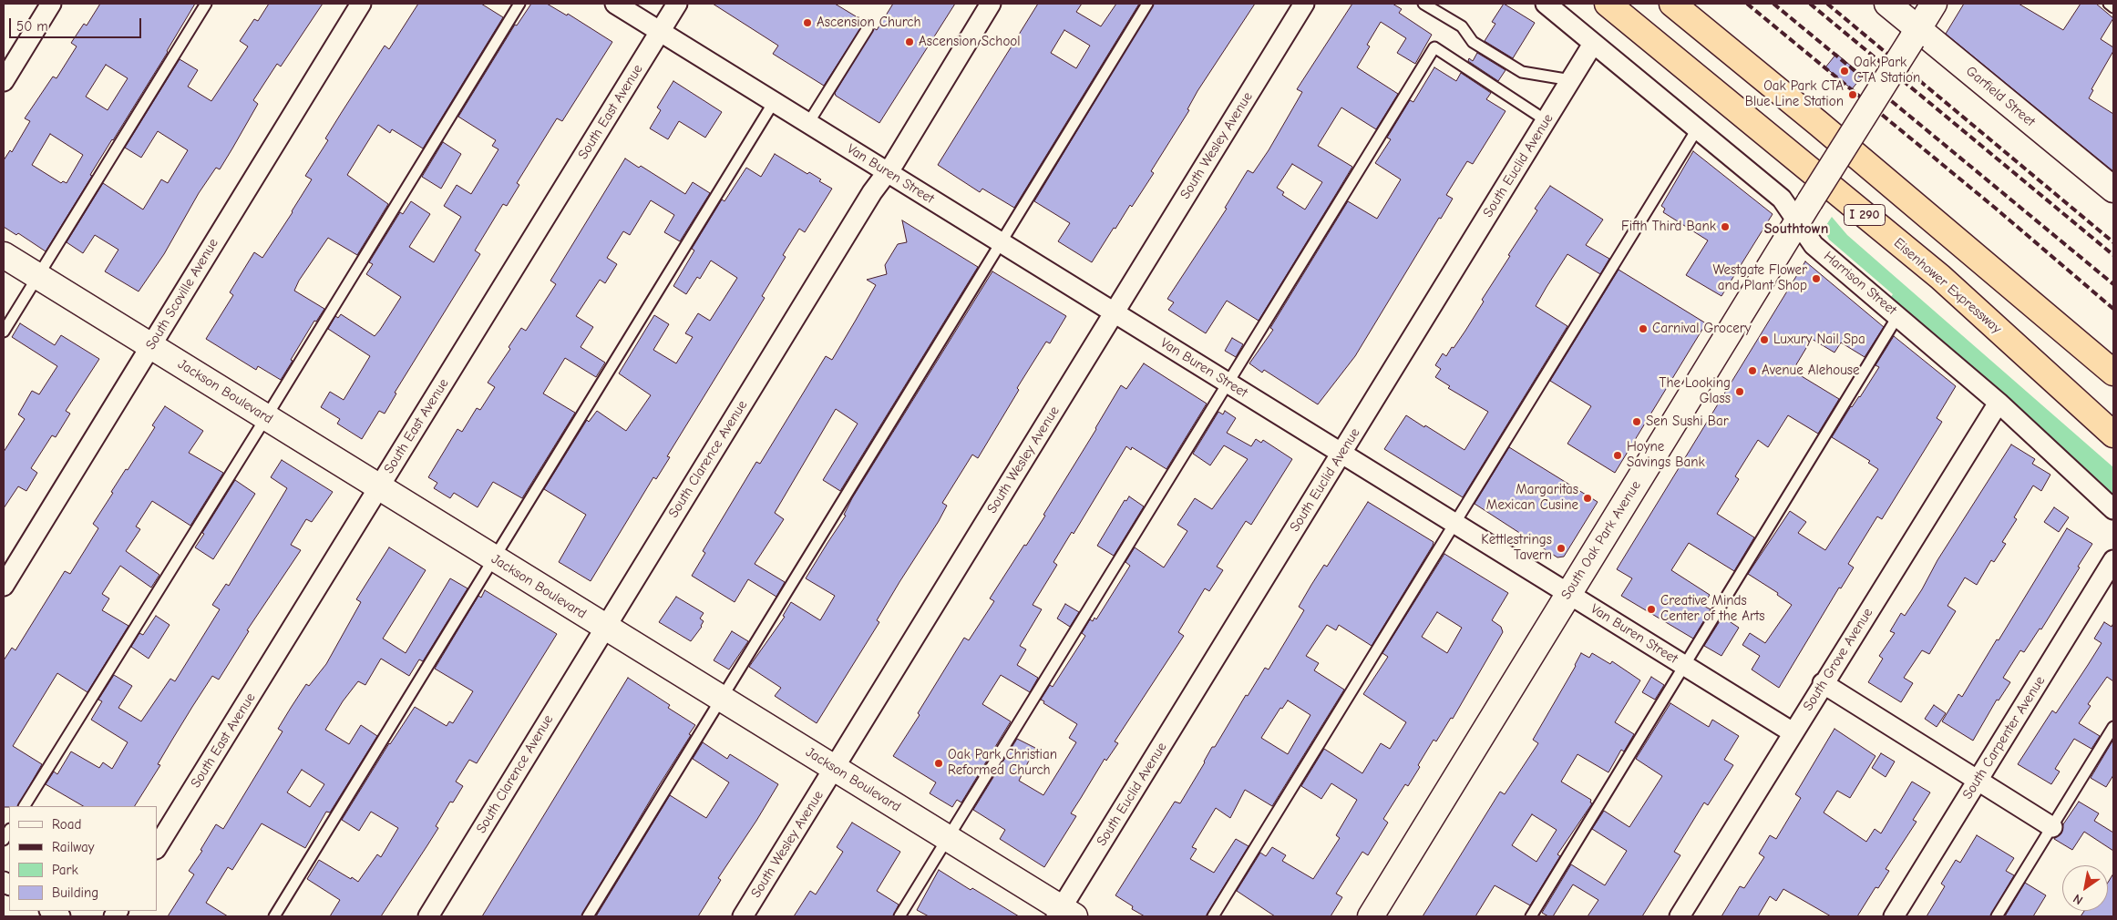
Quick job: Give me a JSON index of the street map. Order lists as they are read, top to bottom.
{
  "streets": {
    "highway": ["I 290", "Eisenhower Expressway"],
    "street": [
      "Garfield Street",
      "South East Avenue",
      "South Wesley Avenue",
      "South Euclid Avenue",
      "Van Buren Street",
      "Harrison Street",
      "South Scoville Avenue",
      "Jackson Boulevard",
      "South Clarence Avenue",
      "South Oak Park Avenue",
      "South Grove Avenue",
      "South Carpenter Avenue"
    ]
  },
  "crossings": [
    ["Garfield Street", "South Oak Park Avenue"],
    ["South East Avenue", "Van Buren Street"],
    ["South East Avenue", "Jackson Boulevard"],
    ["South Wesley Avenue", "Van Buren Street"],
    ["South Wesley Avenue", "Jackson Boulevard"],
    ["South Euclid Avenue", "Van Buren Street"],
    ["South Euclid Avenue", "Harrison Street"],
    ["South Euclid Avenue", "Jackson Boulevard"],
    ["Van Buren Street", "South Clarence Avenue"],
    ["Van Buren Street", "South Oak Park Avenue"],
    ["Van Buren Street", "South Grove Avenue"],
    ["Harrison Street", "South Oak Park Avenue"],
    ["Harrison Street", "South Grove Avenue"],
    ["South Scoville Avenue", "Jackson Boulevard"],
    ["Jackson Boulevard", "South Clarence Avenue"]
  ],
  "districts": ["Southtown"],
  "places": [
    "Ascension Church",
    "Ascension School",
    "Oak Park CTA Station",
    "Oak Park CTA Blue Line Station",
    "Fifth Third Bank",
    "Westgate Flower and Plant Shop",
    "Carnival Grocery",
    "Luxury Nail Spa",
    "Avenue Alehouse",
    "The Looking Glass",
    "Sen Sushi Bar",
    "Hoyne Savings Bank",
    "Margaritas Mexican Cusine",
    "Kettlestrings Tavern",
    "Creative Minds Center of the Arts",
    "Oak Park Christian Reformed Church"
  ],
  "legend": [
    "Road",
    "Railway",
    "Park",
    "Building"
  ],
  "scale_bar": "50 m",
  "north": "bottom left"
}
